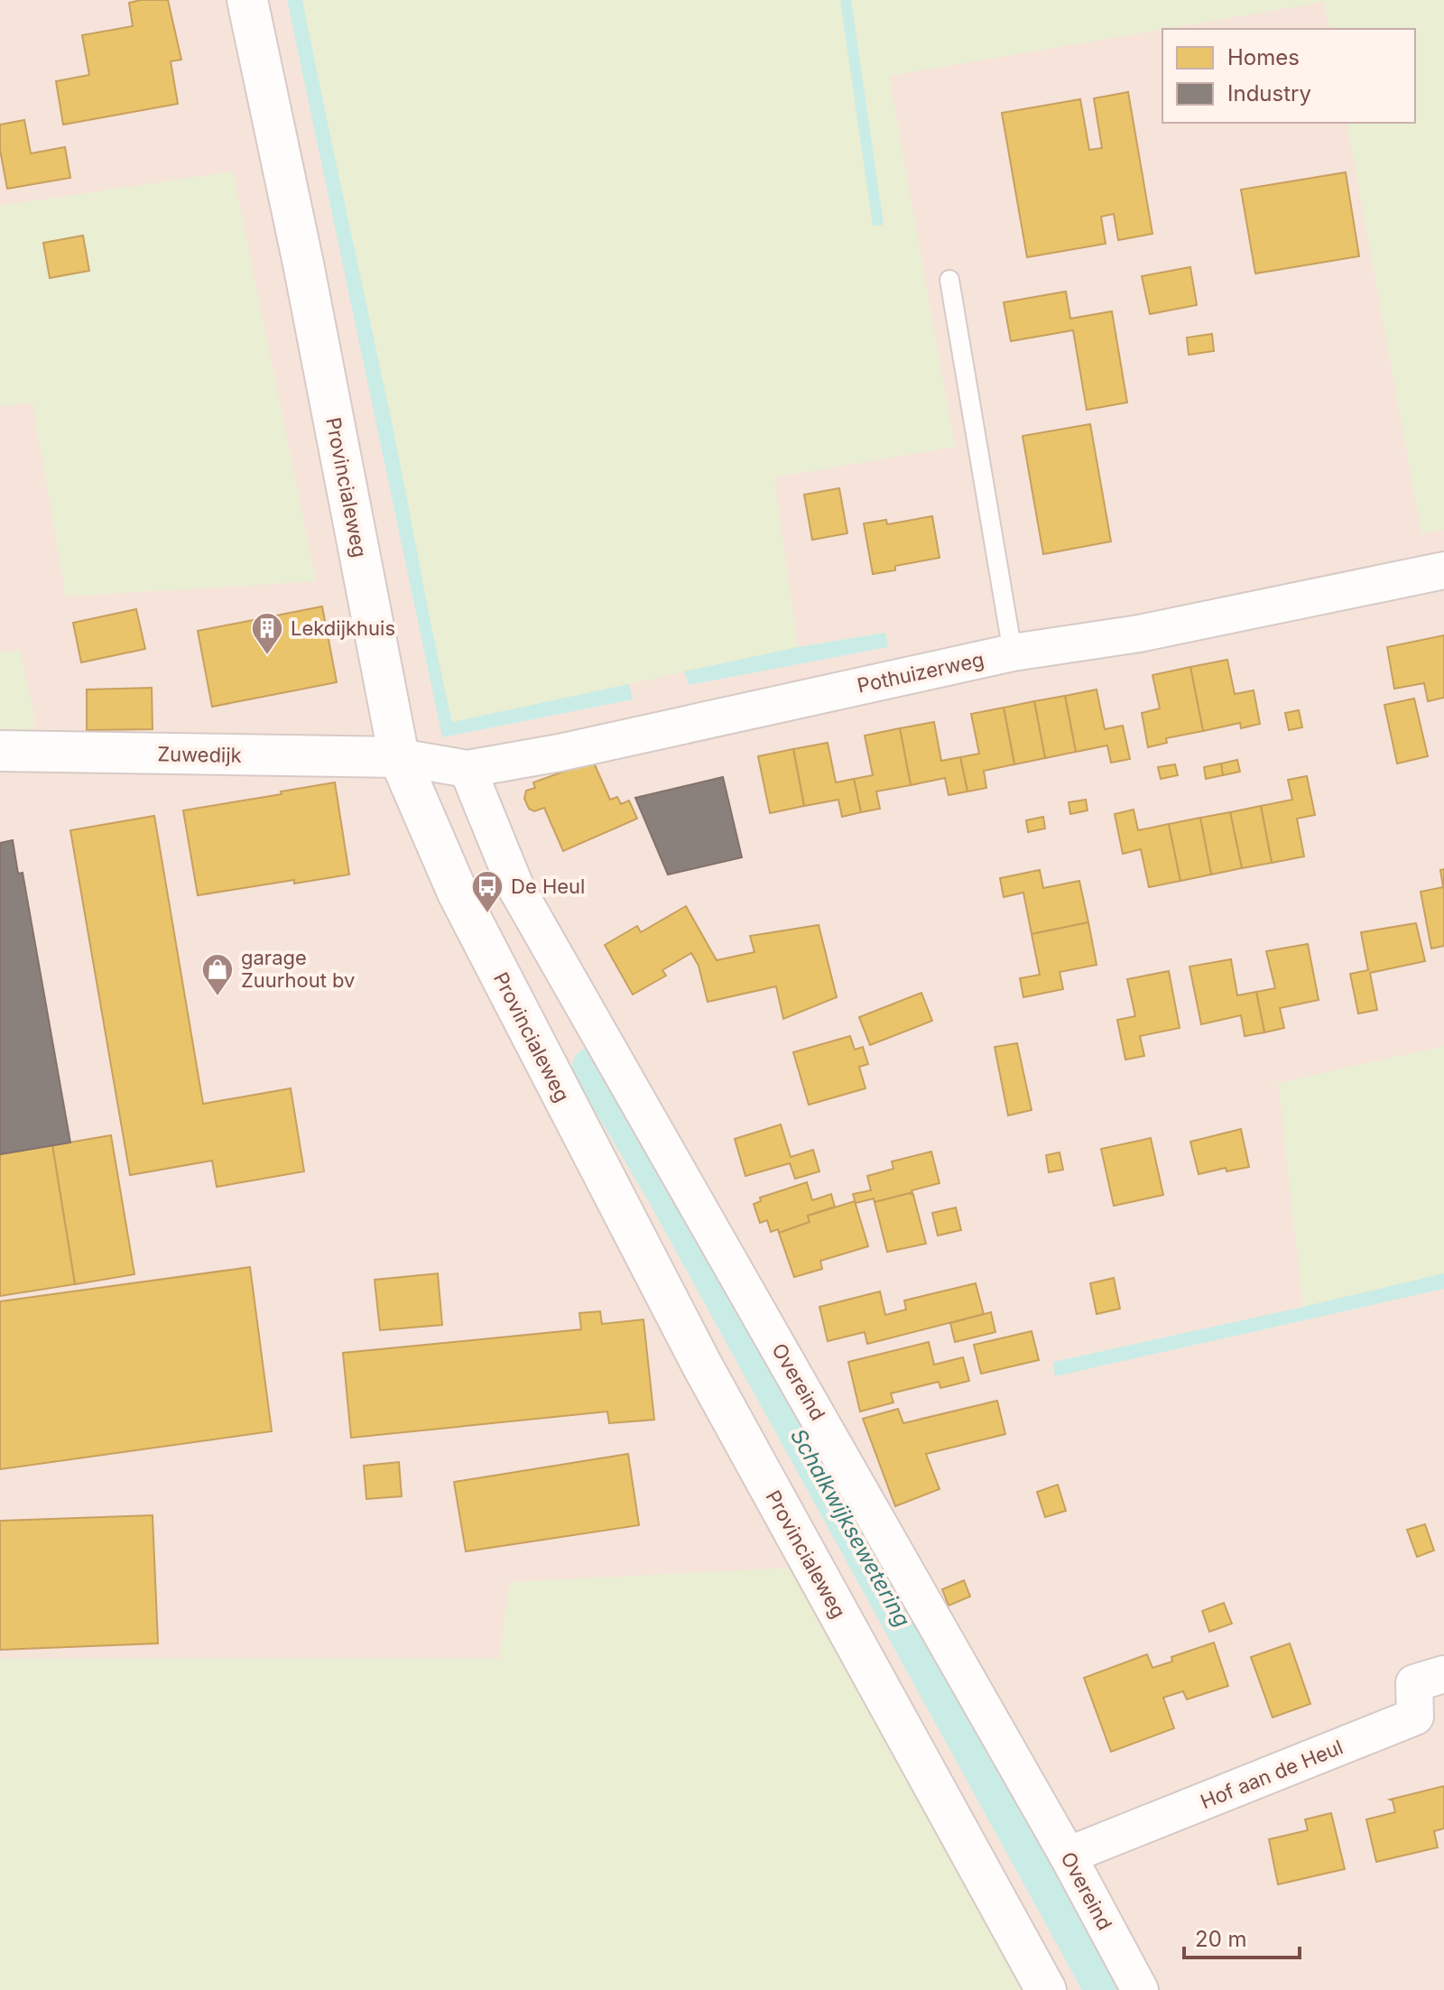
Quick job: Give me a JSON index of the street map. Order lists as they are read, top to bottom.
{
  "streets": {
    "street": [
      "Provincialeweg",
      "Pothuizerweg",
      "Zuwedijk",
      "Overeind",
      "Hof aan de Heul"
    ]
  },
  "crossings": [
    ["Provincialeweg", "Pothuizerweg"],
    ["Provincialeweg", "Zuwedijk"],
    ["Pothuizerweg", "Zuwedijk"],
    ["Pothuizerweg", "Overeind"],
    ["Overeind", "Hof aan de Heul"]
  ],
  "water": ["Schalkwijksewetering"],
  "places": {
    "building": ["Lekdijkhuis"],
    "bus stop": ["De Heul"],
    "shop": ["garage Zuurhout bv"]
  },
  "legend": ["Homes", "Industry"],
  "scale_bar": "20 m"
}
